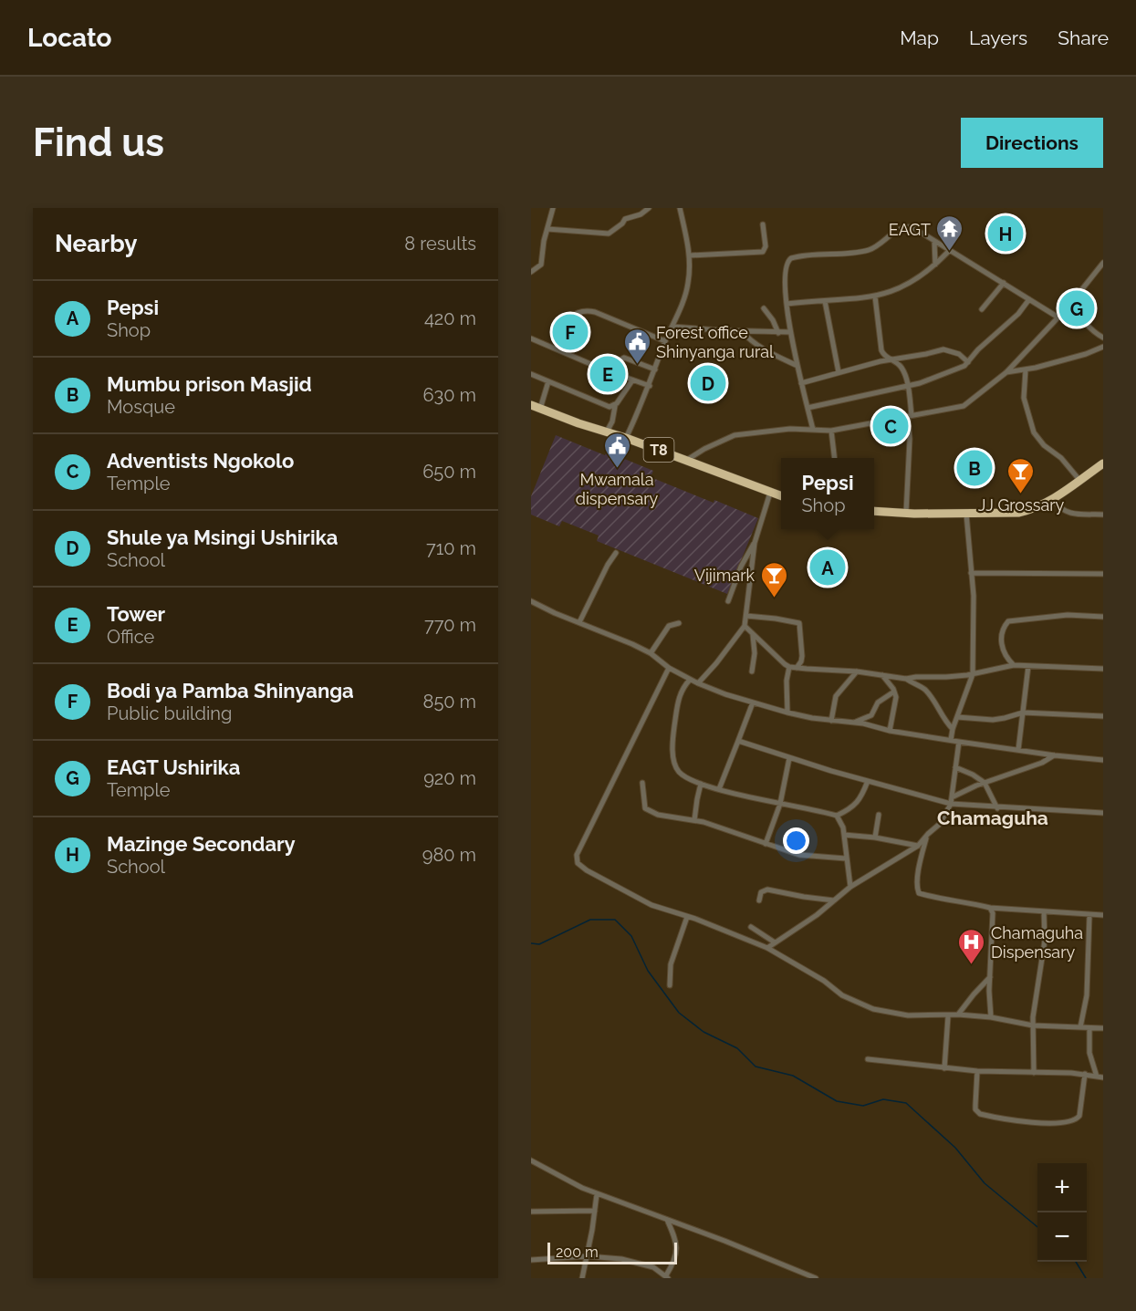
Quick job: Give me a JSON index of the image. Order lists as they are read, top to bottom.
{
  "streets": {
    "highway": ["T8"]
  },
  "districts": ["Chamaguha"],
  "places": {
    "temple": ["EAGT"],
    "public building": ["Forest office Shinyanga rural", "Mwamala dispensary"],
    "bar": ["JJ Grossary", "Vijimark"],
    "hospital": ["Chamaguha Dispensary"]
  },
  "scale_bar": "200 m",
  "page": {
    "header": "Locato",
    "nav": ["Map", "Layers", "Share"],
    "buttons": "Directions",
    "title": "Find us",
    "heading": ["Nearby", "8 results"],
    "pins": [
      "H",
      "G",
      "F",
      "E",
      "D",
      "C",
      "B",
      "A"
    ],
    "list": [
      {
        "mark": "A",
        "name": "Pepsi",
        "note": "Shop",
        "value": "420 m"
      },
      {
        "mark": "B",
        "name": "Mumbu prison Masjid",
        "note": "Mosque",
        "value": "630 m"
      },
      {
        "mark": "C",
        "name": "Adventists Ngokolo",
        "note": "Temple",
        "value": "650 m"
      },
      {
        "mark": "D",
        "name": "Shule ya Msingi Ushirika",
        "note": "School",
        "value": "710 m"
      },
      {
        "mark": "E",
        "name": "Tower",
        "note": "Office",
        "value": "770 m"
      },
      {
        "mark": "F",
        "name": "Bodi ya Pamba Shinyanga",
        "note": "Public building",
        "value": "850 m"
      },
      {
        "mark": "G",
        "name": "EAGT Ushirika",
        "note": "Temple",
        "value": "920 m"
      },
      {
        "mark": "H",
        "name": "Mazinge Secondary",
        "note": "School",
        "value": "980 m"
      }
    ],
    "popup": ["Pepsi", "Shop"],
    "map_buttons": ["+", "−"],
    "scale": "200 m"
  }
}
